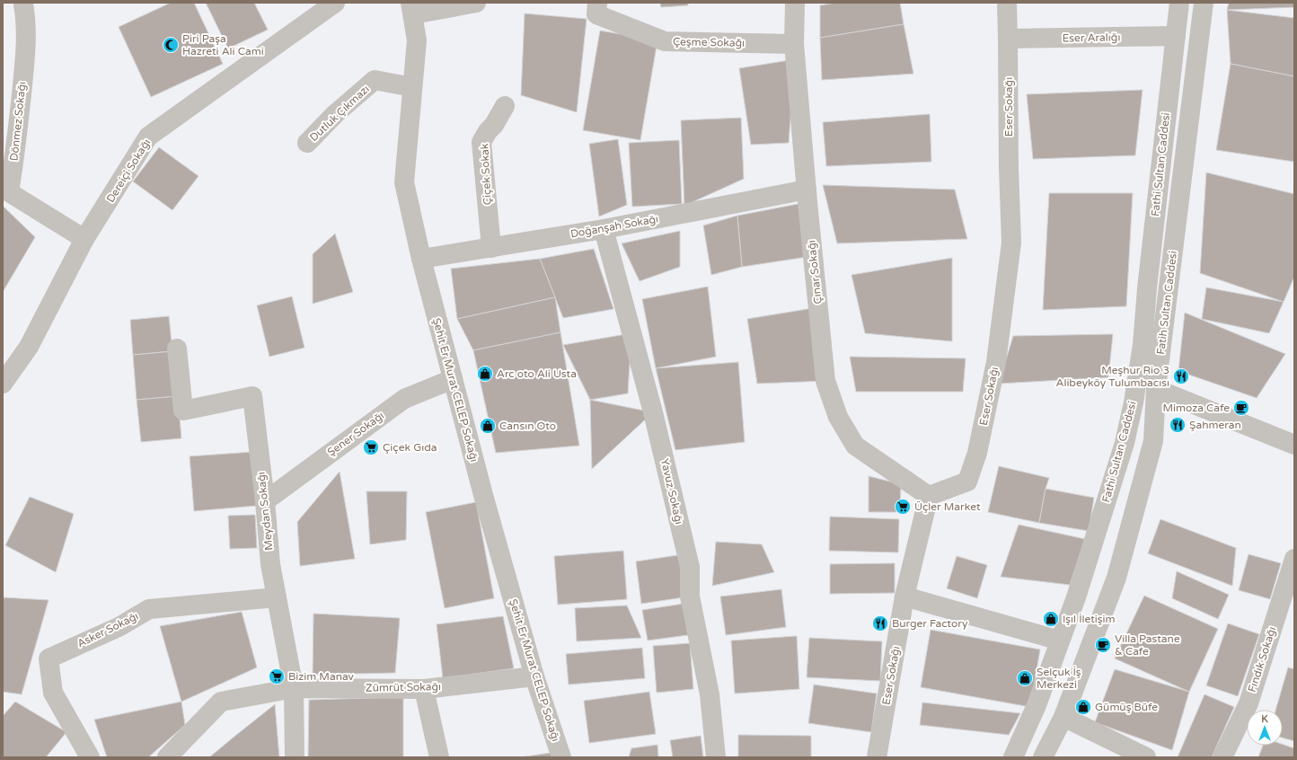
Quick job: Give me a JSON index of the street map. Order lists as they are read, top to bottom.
{
  "streets": {
    "street": [
      "Eser Aralığı",
      "Çeşme Sokağı",
      "Eser Sokağı",
      "Dutluk Çıkmazı",
      "Dönmez Sokağı",
      "Fathi Sultan Caddesi",
      "Dereiçi Sokağı",
      "Çiçek Sokak",
      "Doğanşah Sokağı",
      "Çınar Sokağı",
      "Fatih Sultan Caddesi",
      "Şehit Er Murat CELEP Sokağı",
      "Şener Sokağı",
      "Yavuz Sokağı",
      "Meydan Sokağı",
      "Asker Sokağı",
      "Fındık Sokağı",
      "Zümrüt Sokağı"
    ]
  },
  "crossings": [
    ["Eser Aralığı", "Eser Sokağı"],
    ["Eser Aralığı", "Fathi Sultan Caddesi"],
    ["Çeşme Sokağı", "Çınar Sokağı"],
    ["Eser Sokağı", "Çınar Sokağı"],
    ["Dutluk Çıkmazı", "Şehit Er Murat CELEP Sokağı"],
    ["Dönmez Sokağı", "Dereiçi Sokağı"],
    ["Çiçek Sokak", "Doğanşah Sokağı"],
    ["Doğanşah Sokağı", "Çınar Sokağı"],
    ["Doğanşah Sokağı", "Şehit Er Murat CELEP Sokağı"],
    ["Doğanşah Sokağı", "Yavuz Sokağı"],
    ["Şehit Er Murat CELEP Sokağı", "Şener Sokağı"],
    ["Şehit Er Murat CELEP Sokağı", "Zümrüt Sokağı"],
    ["Şener Sokağı", "Meydan Sokağı"],
    ["Meydan Sokağı", "Asker Sokağı"],
    ["Meydan Sokağı", "Zümrüt Sokağı"]
  ],
  "places": {
    "mosque": ["Piri Paşa Hazreti Ali Cami"],
    "shop": [
      "Arc oto Ali Usta",
      "Cansın Oto",
      "Işıl İletişim",
      "Selçuk İş Merkezi",
      "Gümüş Büfe"
    ],
    "restaurant": ["Meşhur Rio 3 Alibeyköy Tulumbacısı", "Şahmeran", "Burger Factory"],
    "cafe": ["Mimoza Cafe", "Villa Pastane & Cafe"],
    "supermarket": ["Çiçek Gıda", "Üçler Market", "Bizim Manav"]
  },
  "north": "top"
}
